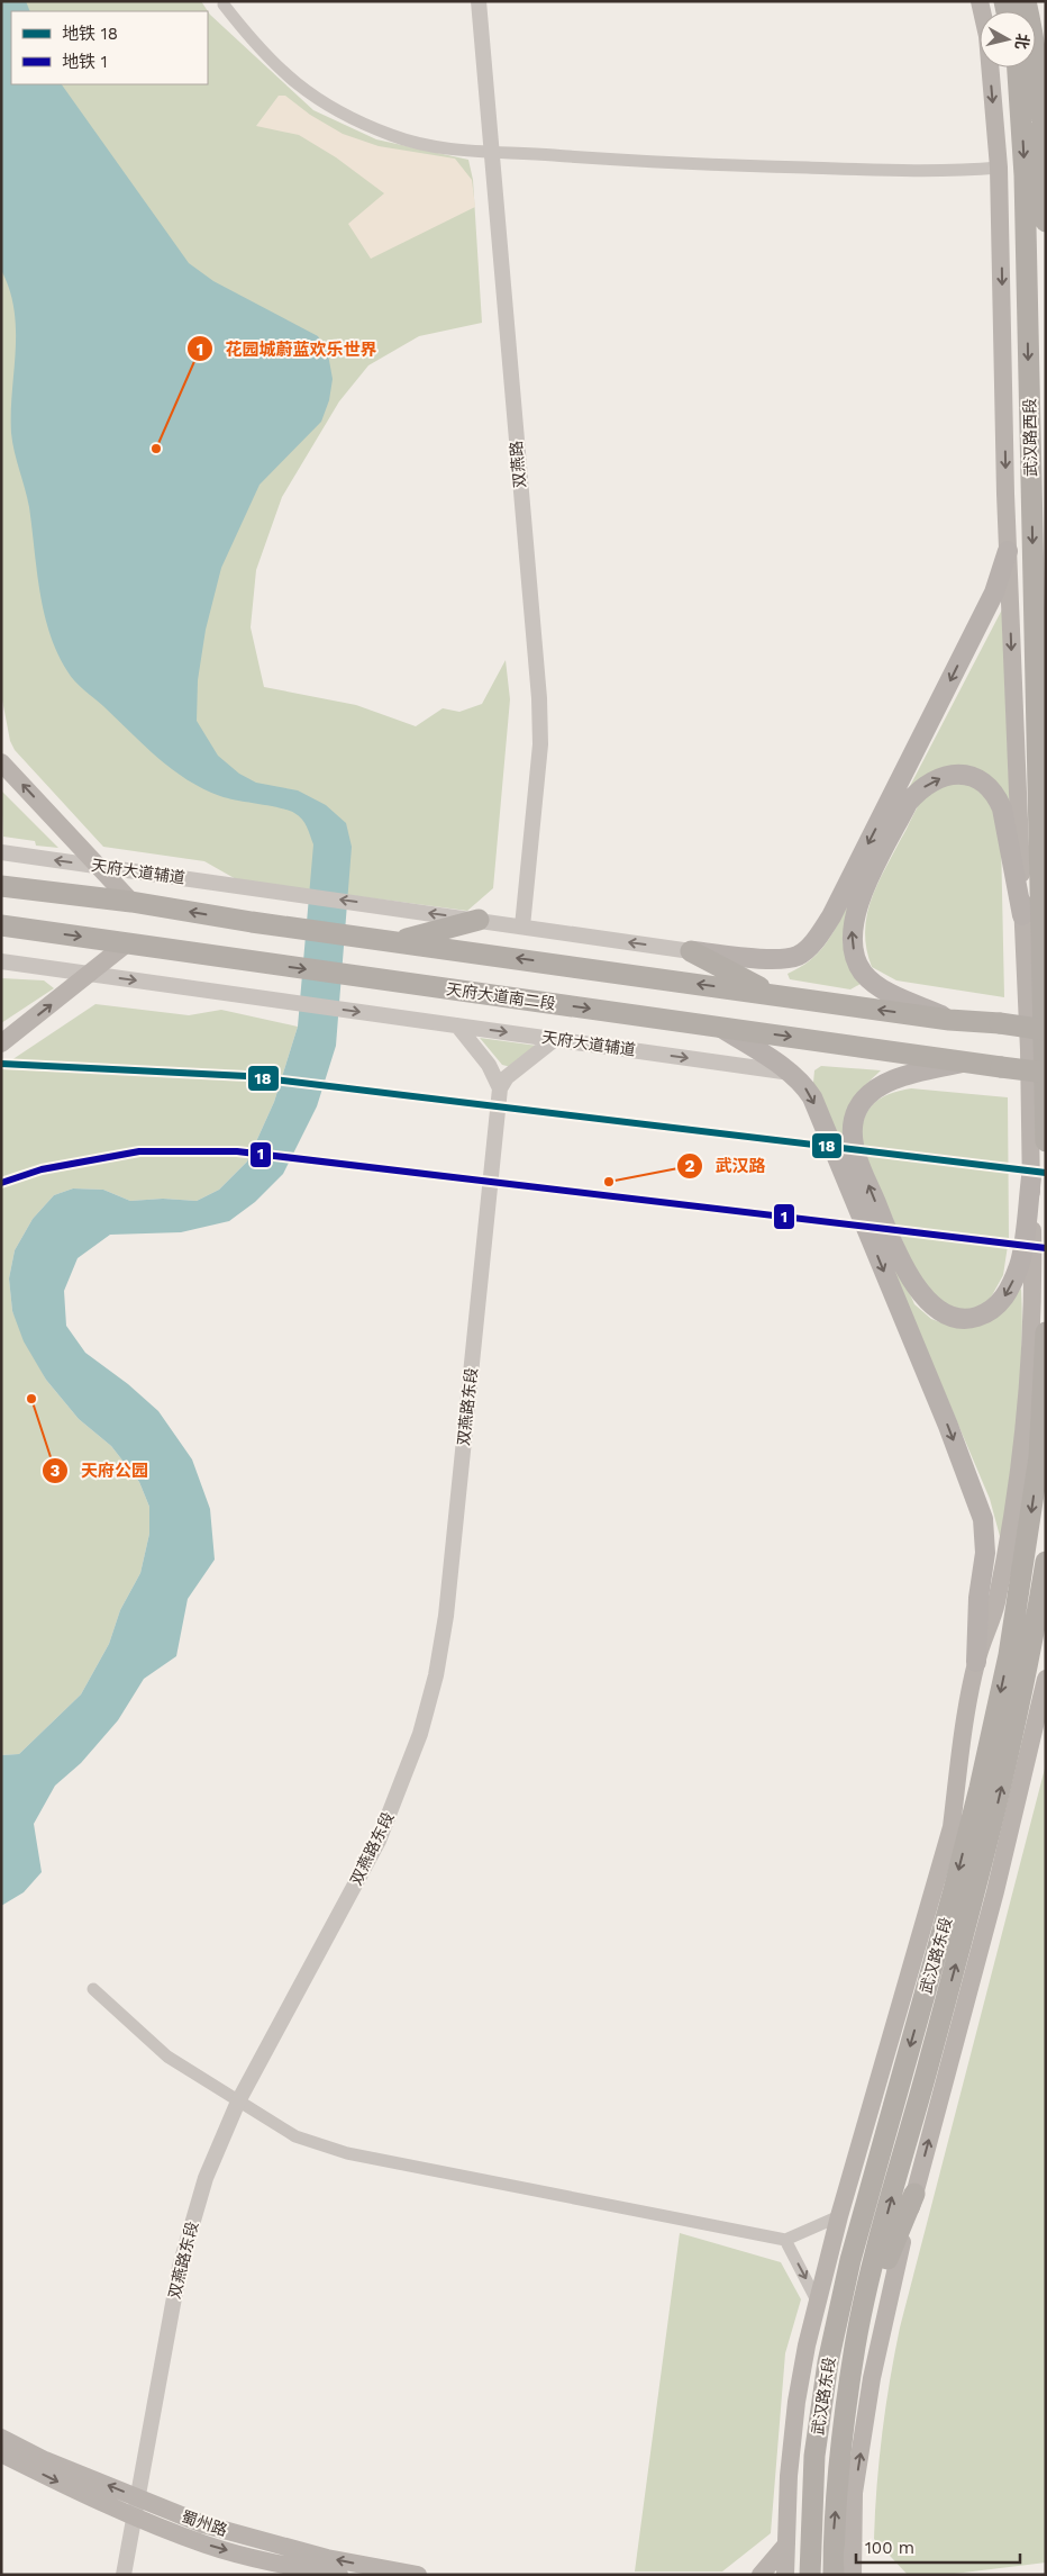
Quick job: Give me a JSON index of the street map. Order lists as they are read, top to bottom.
{
  "streets": {
    "highway": ["武汉路西段", "天府大道南二段", "武汉路东段"],
    "main road": ["蜀州路"],
    "street": ["双燕路", "天府大道辅道", "双燕路东段"]
  },
  "crossings": [
    ["武汉路西段", "天府大道南二段"],
    ["双燕路东段", "蜀州路"]
  ],
  "one_way": ["武汉路西段"],
  "places": ["花园城蔚蓝欢乐世界", "武汉路", "天府公园"],
  "lines": ["metro line 18", "metro line 1"],
  "legend": ["地铁 18", "地铁 1"],
  "scale_bar": "100 m",
  "north": "right"
}
